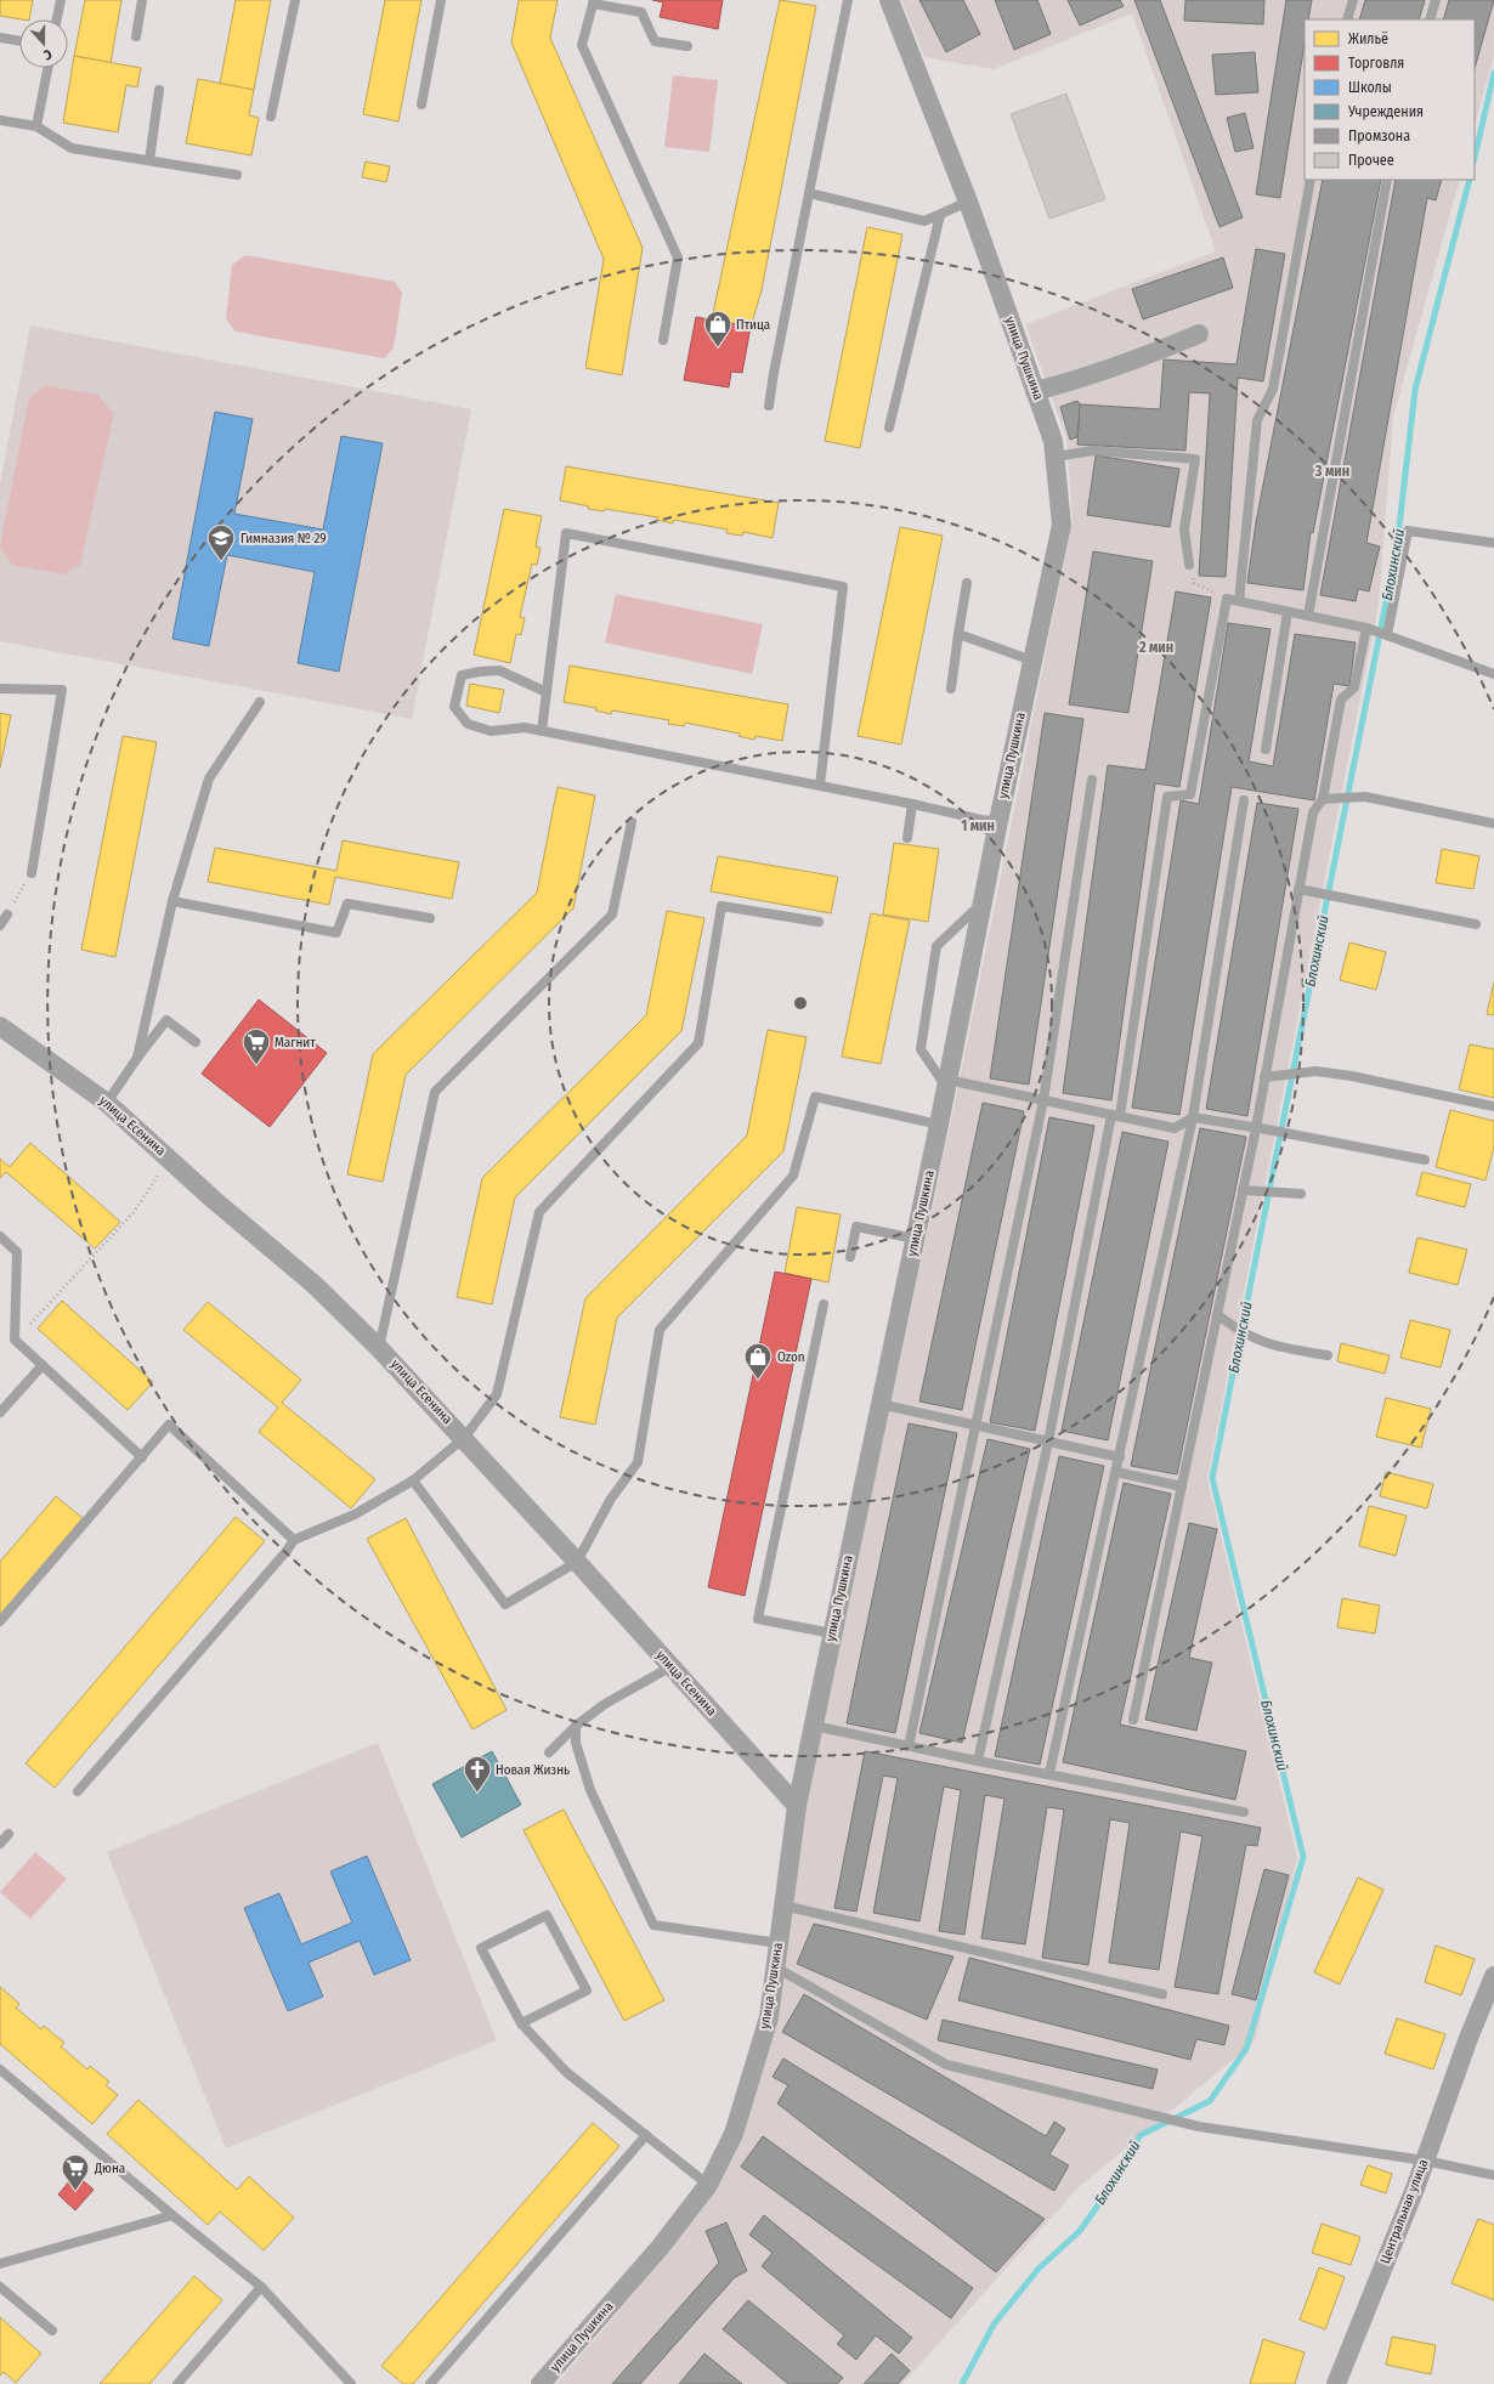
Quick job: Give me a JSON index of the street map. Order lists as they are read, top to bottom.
{
  "streets": {
    "street": ["улица Пушкина", "улица Есенина", "Центральная улица"]
  },
  "crossings": [
    ["улица Пушкина", "улица Есенина"]
  ],
  "water": ["Блохинский"],
  "places": {
    "shop": ["Птица", "Ozon"],
    "school or university": ["Гимназия № 29"],
    "supermarket": ["Магнит", "Дюна"],
    "church": ["Новая Жизнь"]
  },
  "legend": [
    "Жильё",
    "Торговля",
    "Школы",
    "Учреждения",
    "Промзона",
    "Прочее"
  ],
  "north": "bottom",
  "rings": ["3 мин", "2 мин", "1 мин"]
}
